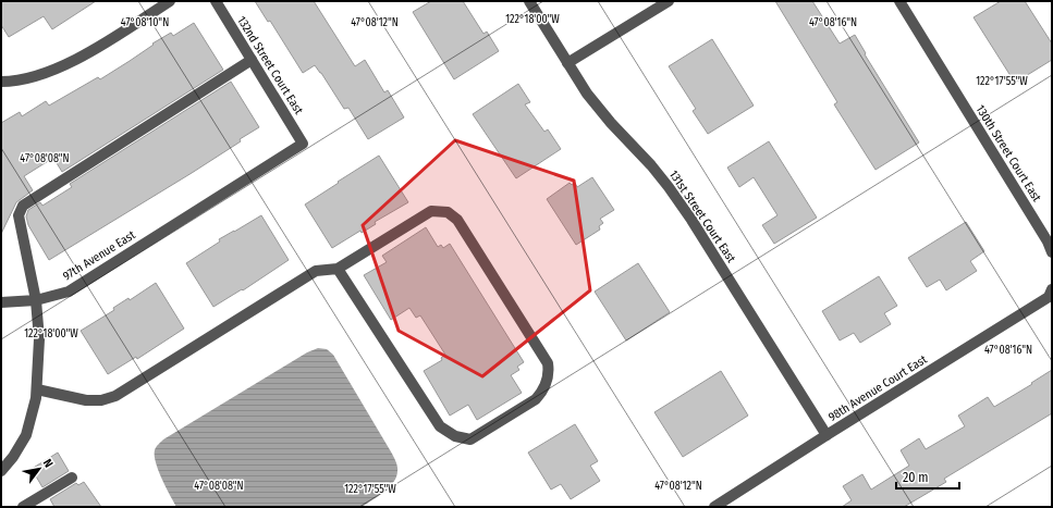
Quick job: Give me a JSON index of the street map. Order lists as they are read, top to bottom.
{
  "streets": {
    "street": [
      "132nd Street Court East",
      "130th Street Court East",
      "131st Street Court East",
      "97th Avenue East",
      "98th Avenue Court East"
    ]
  },
  "crossings": [
    ["132nd Street Court East", "97th Avenue East"],
    ["131st Street Court East", "98th Avenue Court East"]
  ],
  "scale_bar": "20 m",
  "north": "top right",
  "coordinates": [
    "122°18'00\"W",
    "47°08'10\"N",
    "47°08'12\"N",
    "47°08'16\"N",
    "122°17'55\"W",
    "47°08'08\"N"
  ]
}
